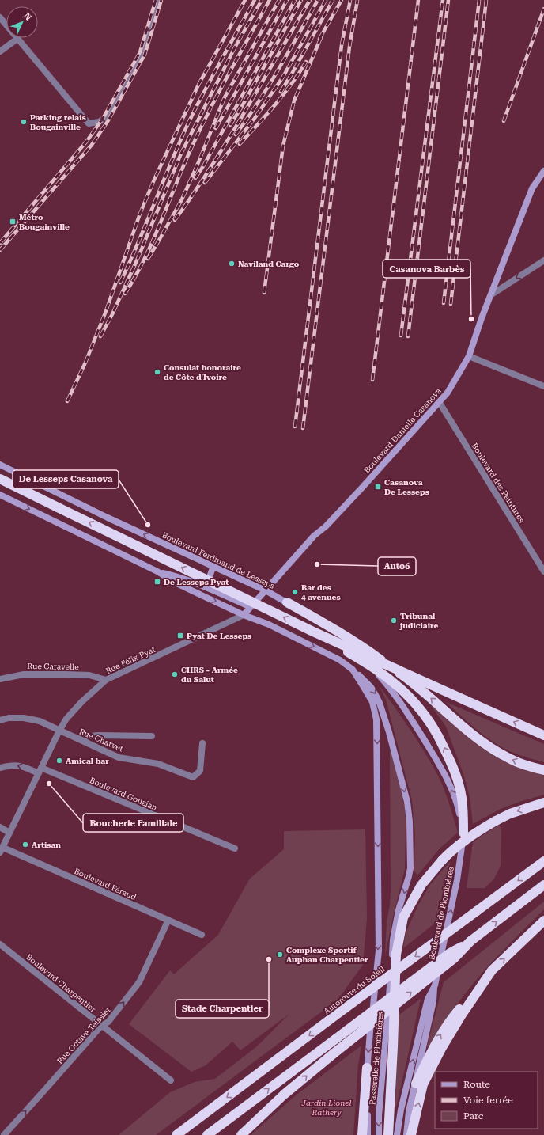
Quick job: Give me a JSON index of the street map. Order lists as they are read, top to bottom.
{
  "streets": {
    "highway": ["Autoroute du Soleil"],
    "street": [
      "Boulevard Danielle Casanova",
      "Boulevard des Peintures",
      "Boulevard Ferdinand de Lesseps",
      "Rue Félix Pyat",
      "Rue Caravelle",
      "Rue Charvet",
      "Boulevard Gouzian",
      "Boulevard Féraud",
      "Boulevard de Plombières",
      "Boulevard Charpentier",
      "Rue Octave Teissier",
      "Passerelle de Plombières"
    ]
  },
  "crossings": [
    ["Boulevard Danielle Casanova", "Boulevard des Peintures"],
    ["Boulevard Danielle Casanova", "Boulevard Ferdinand de Lesseps"],
    ["Boulevard Danielle Casanova", "Rue Félix Pyat"],
    ["Boulevard Danielle Casanova", "Passerelle de Plombières"],
    ["Boulevard Ferdinand de Lesseps", "Boulevard de Plombières"],
    ["Rue Félix Pyat", "Rue Caravelle"],
    ["Rue Félix Pyat", "Rue Charvet"],
    ["Rue Félix Pyat", "Boulevard Gouzian"],
    ["Rue Félix Pyat", "Boulevard Féraud"],
    ["Rue Félix Pyat", "Passerelle de Plombières"],
    ["Boulevard Féraud", "Rue Octave Teissier"],
    ["Boulevard Charpentier", "Rue Octave Teissier"]
  ],
  "one_way": ["Rue Octave Teissier"],
  "parks": ["Jardin Lionel Rathery"],
  "places": {
    "other": [
      "Parking relais Bougainville",
      "Naviland Cargo",
      "Casanova Barbès",
      "Consulat honoraire de Côte d'Ivoire",
      "De Lesseps Casanova",
      "Auto6",
      "Bar des 4 avenues",
      "Tribunal judiciaire",
      "CHRS - Armée du Salut",
      "Amical bar",
      "Boucherie Familiale",
      "Artisan",
      "Complexe Sportif Auphan Charpentier",
      "Stade Charpentier"
    ],
    "transit": [
      "Métro Bougainville",
      "Casanova De Lesseps",
      "De Lesseps Pyat",
      "Pyat De Lesseps"
    ]
  },
  "legend": ["Route", "Voie ferrée", "Parc"],
  "north": "top right"
}
